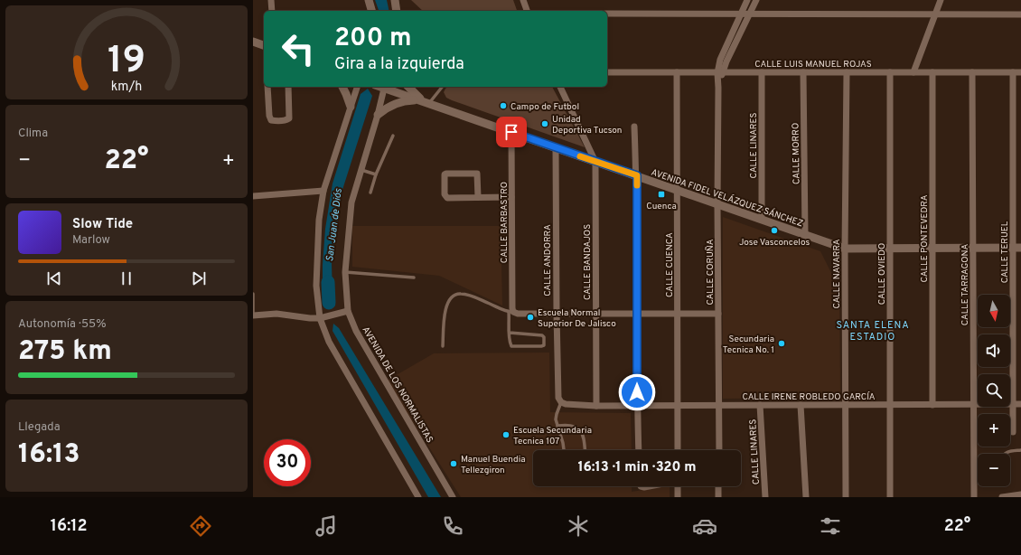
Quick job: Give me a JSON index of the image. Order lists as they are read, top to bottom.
{
  "streets": {
    "street": [
      "CALLE LUIS MANUEL ROJAS",
      "CALLE LINARES",
      "CALLE MORRO",
      "AVENIDA FIDEL VELÁZQUEZ SÁNCHEZ",
      "CALLE BARBASTRO",
      "CALLE PONTEVEDRA",
      "CALLE TERUEL",
      "CALLE ANDORRA",
      "CALLE BANDAJOS",
      "CALLE CUENCA",
      "CALLE CORUÑA",
      "CALLE NAVARRA",
      "CALLE OVIEDO",
      "CALLE TARRAGONA",
      "AVENIDA DE LOS NORMALISTAS",
      "CALLE IRENE ROBLEDO GARCÍA"
    ]
  },
  "crossings": [
    ["CALLE LUIS MANUEL ROJAS", "CALLE LINARES"],
    ["CALLE LUIS MANUEL ROJAS", "CALLE MORRO"],
    ["CALLE LUIS MANUEL ROJAS", "CALLE PONTEVEDRA"],
    ["CALLE LUIS MANUEL ROJAS", "CALLE TERUEL"],
    ["CALLE LUIS MANUEL ROJAS", "CALLE CUENCA"],
    ["CALLE LUIS MANUEL ROJAS", "CALLE CORUÑA"],
    ["CALLE LUIS MANUEL ROJAS", "CALLE NAVARRA"],
    ["CALLE LUIS MANUEL ROJAS", "CALLE OVIEDO"],
    ["CALLE LUIS MANUEL ROJAS", "CALLE TARRAGONA"],
    ["CALLE LINARES", "AVENIDA FIDEL VELÁZQUEZ SÁNCHEZ"],
    ["CALLE LINARES", "CALLE IRENE ROBLEDO GARCÍA"],
    ["CALLE MORRO", "AVENIDA FIDEL VELÁZQUEZ SÁNCHEZ"],
    ["AVENIDA FIDEL VELÁZQUEZ SÁNCHEZ", "CALLE BARBASTRO"],
    ["AVENIDA FIDEL VELÁZQUEZ SÁNCHEZ", "CALLE PONTEVEDRA"],
    ["AVENIDA FIDEL VELÁZQUEZ SÁNCHEZ", "CALLE TERUEL"],
    ["AVENIDA FIDEL VELÁZQUEZ SÁNCHEZ", "CALLE ANDORRA"],
    ["AVENIDA FIDEL VELÁZQUEZ SÁNCHEZ", "CALLE BANDAJOS"],
    ["AVENIDA FIDEL VELÁZQUEZ SÁNCHEZ", "CALLE CUENCA"],
    ["AVENIDA FIDEL VELÁZQUEZ SÁNCHEZ", "CALLE CORUÑA"],
    ["AVENIDA FIDEL VELÁZQUEZ SÁNCHEZ", "CALLE NAVARRA"],
    ["AVENIDA FIDEL VELÁZQUEZ SÁNCHEZ", "CALLE OVIEDO"],
    ["AVENIDA FIDEL VELÁZQUEZ SÁNCHEZ", "CALLE TARRAGONA"],
    ["AVENIDA FIDEL VELÁZQUEZ SÁNCHEZ", "AVENIDA DE LOS NORMALISTAS"],
    ["CALLE PONTEVEDRA", "CALLE IRENE ROBLEDO GARCÍA"],
    ["CALLE TERUEL", "CALLE IRENE ROBLEDO GARCÍA"],
    ["CALLE BANDAJOS", "CALLE IRENE ROBLEDO GARCÍA"],
    ["CALLE CUENCA", "CALLE IRENE ROBLEDO GARCÍA"],
    ["CALLE CORUÑA", "CALLE IRENE ROBLEDO GARCÍA"],
    ["CALLE NAVARRA", "CALLE IRENE ROBLEDO GARCÍA"],
    ["CALLE OVIEDO", "CALLE IRENE ROBLEDO GARCÍA"],
    ["CALLE TARRAGONA", "CALLE IRENE ROBLEDO GARCÍA"]
  ],
  "districts": ["SANTA ELENA ESTADIO"],
  "water": ["San Juan de Diós"],
  "places": {
    "other": [
      "Campo de Futbol",
      "Unidad Deportiva Tucson",
      "Jose Vasconcelos",
      "Escuela Normal Superior De Jalisco",
      "Secundaria Tecnica No. 1",
      "Escuela Secundaria Tecnica 107",
      "Manuel Buendia Tellezgiron"
    ],
    "transit": ["Cuenca"]
  },
  "north": "bottom",
  "page": {
    "turn": ["200 m", "Gira a la izquierda"],
    "tile": [
      "Clima",
      ["Autonomía · 55%", "275 km"],
      ["Llegada", "16:13"]
    ],
    "heat": ["−", "22°", "+"],
    "song": ["Slow Tide", "Marlow"],
    "map_buttons": ["+", "−"],
    "limit": "30",
    "trip": "16:13 · 1 min · 320 m",
    "tabs": ["16:12", "22°"],
    "gauge": ["19", "km/h"]
  }
}
